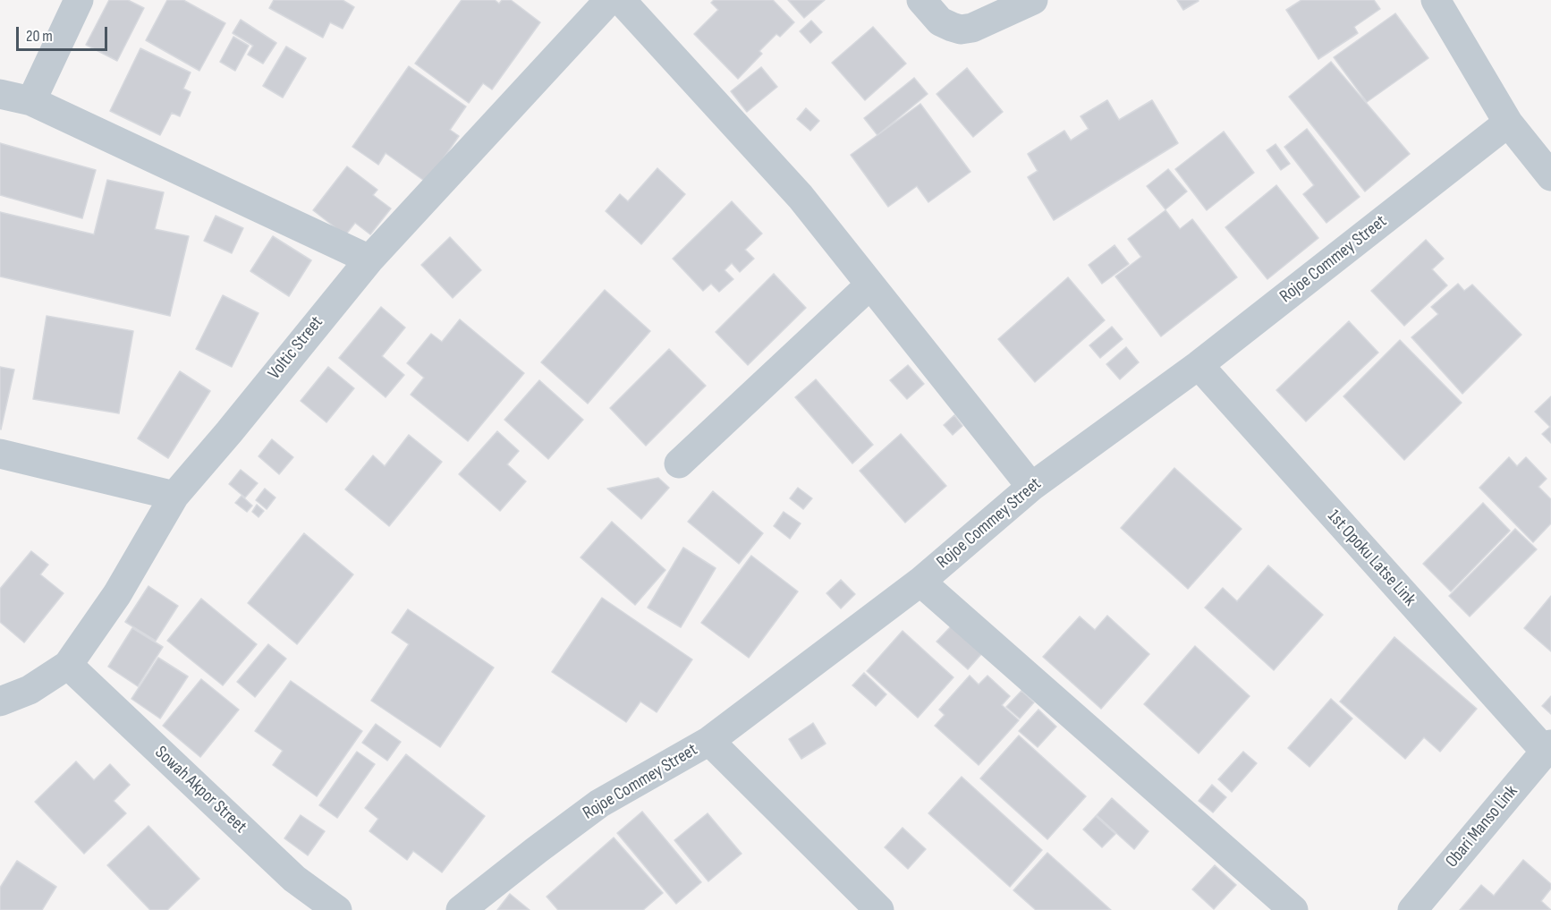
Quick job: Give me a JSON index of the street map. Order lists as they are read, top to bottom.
{
  "streets": {
    "street": [
      "Rojoe Commey Street",
      "Voltic Street",
      "1st Opoku Latse Link",
      "Sowah Akpor Street",
      "Obari Manso Link"
    ]
  },
  "crossings": [
    ["Rojoe Commey Street", "1st Opoku Latse Link"],
    ["Voltic Street", "Sowah Akpor Street"],
    ["1st Opoku Latse Link", "Obari Manso Link"]
  ],
  "scale_bar": "20 m"
}
